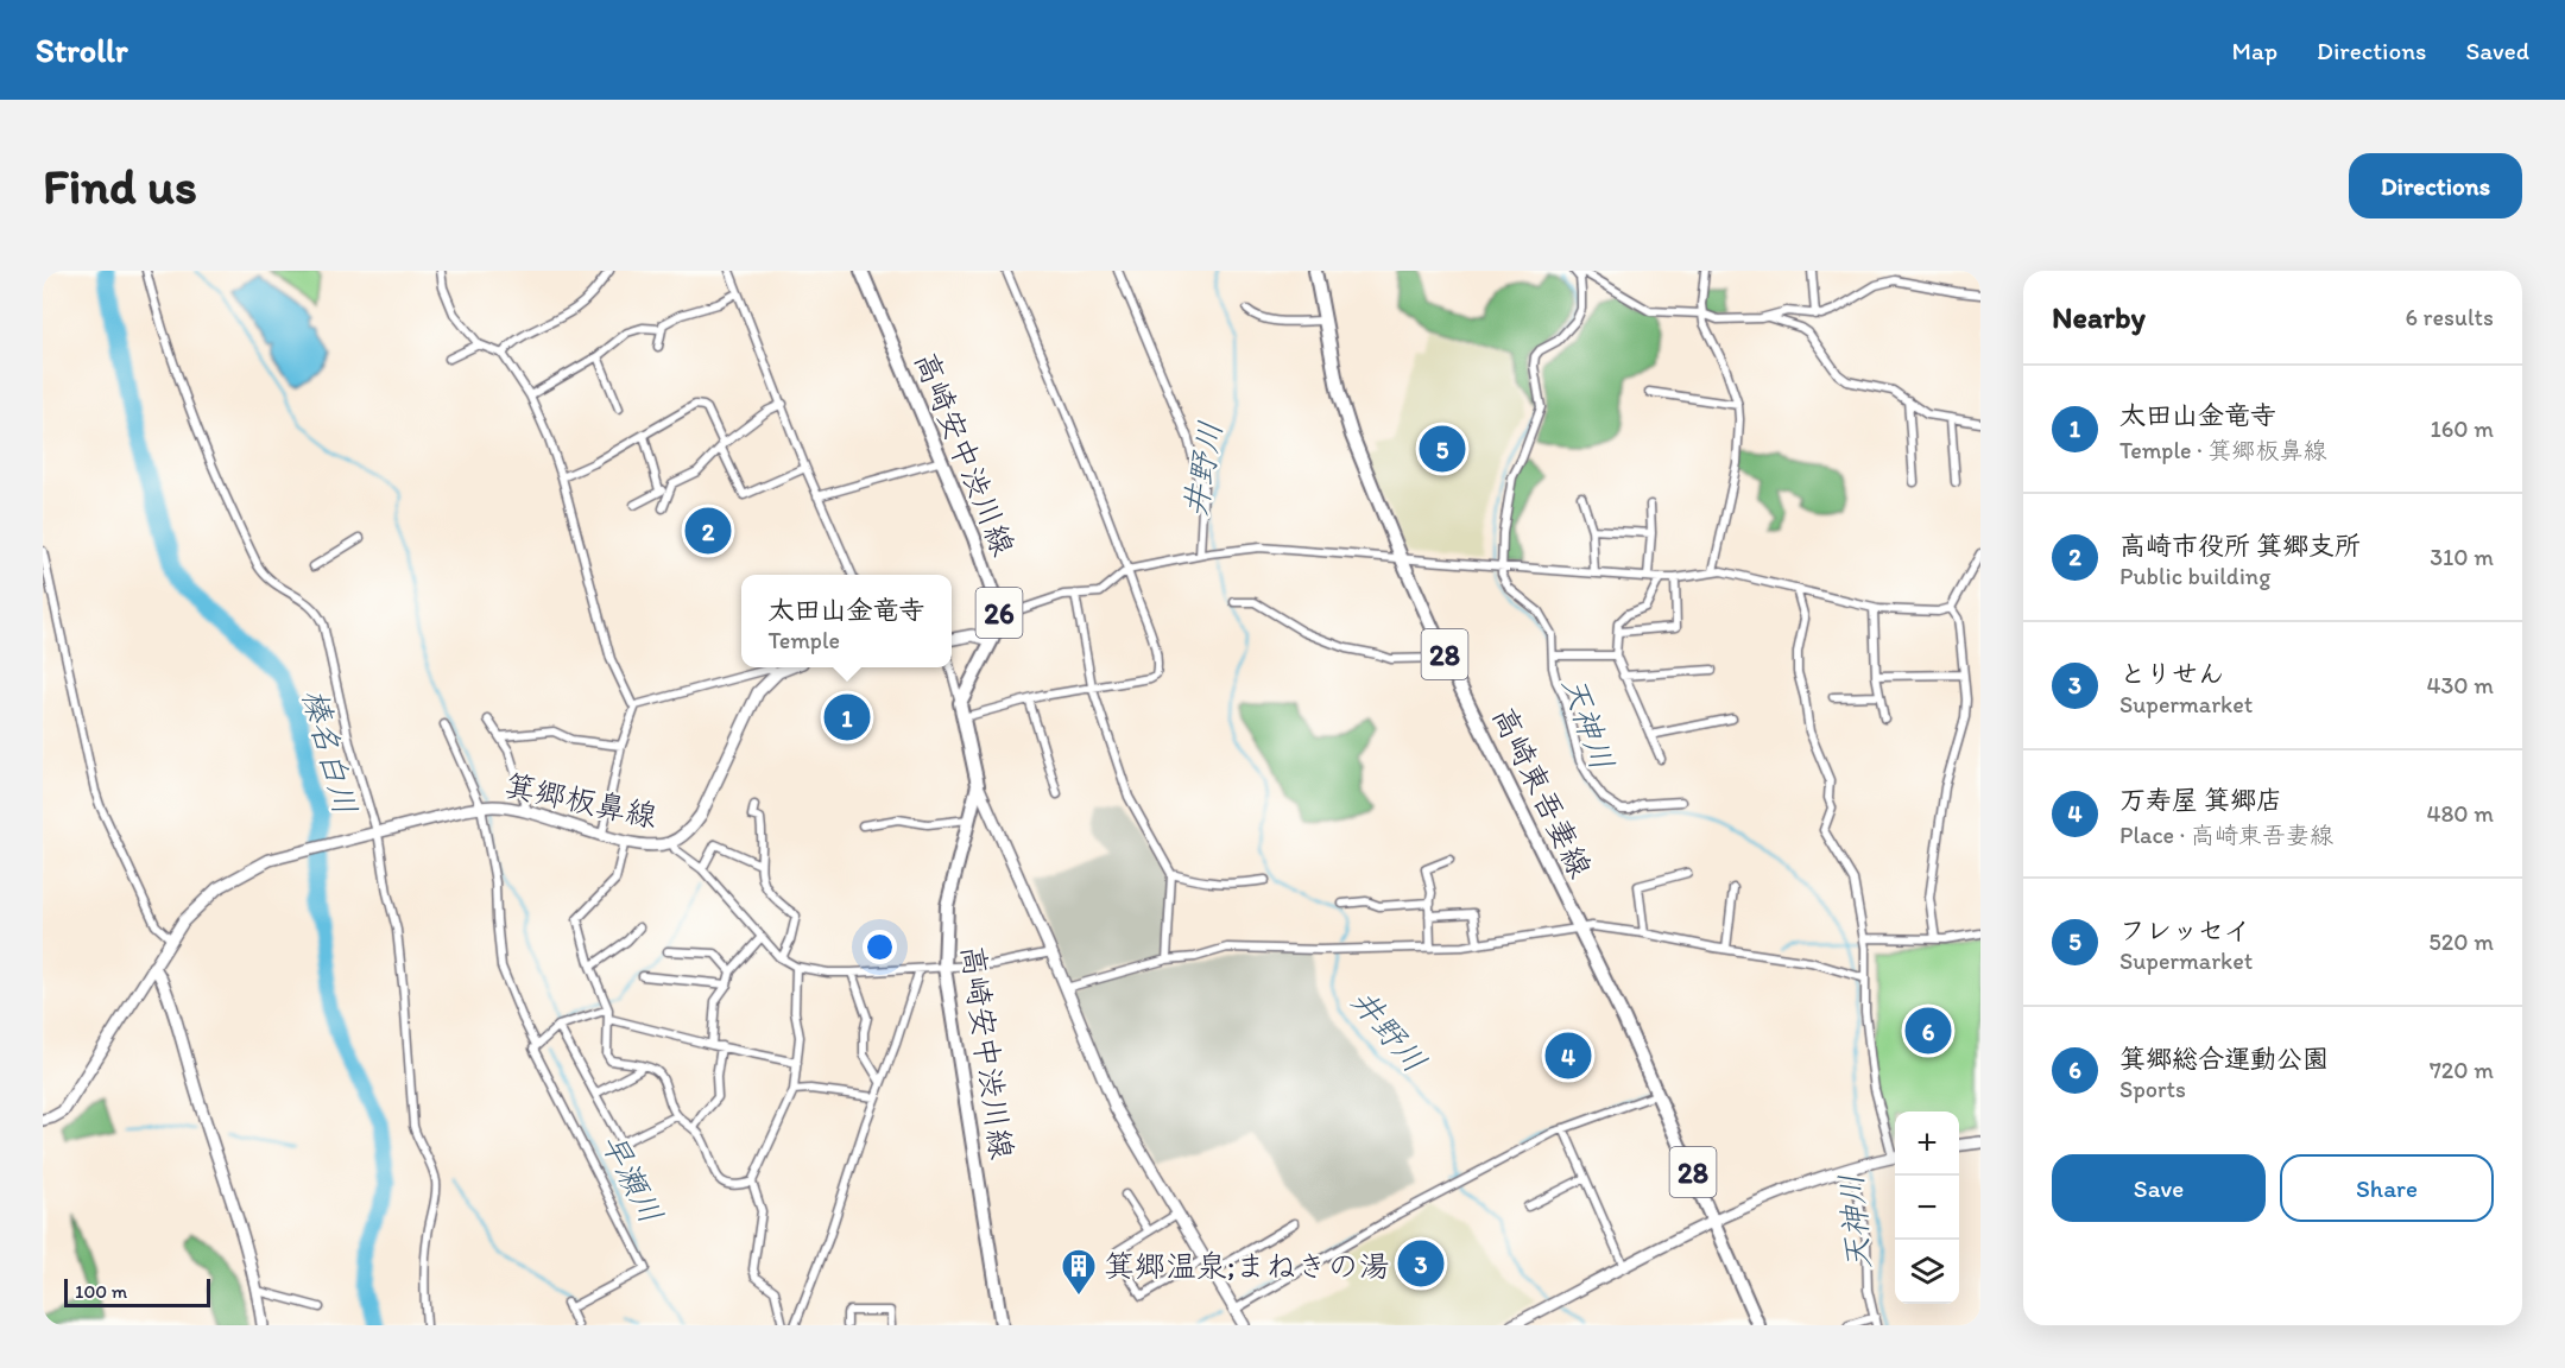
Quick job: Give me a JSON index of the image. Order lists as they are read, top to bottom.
{
  "streets": {
    "main road": [
      "高崎安中渋川線",
      "26",
      "28",
      "高崎東吾妻線",
      "箕郷板鼻線"
    ]
  },
  "crossings": [
    ["高崎安中渋川線", "26"]
  ],
  "water": [
    "井野川",
    "天神川",
    "榛名白川",
    "早瀬川"
  ],
  "places": {
    "building": ["箕郷温泉;まねきの湯"]
  },
  "scale_bar": "100 m",
  "page": {
    "header": "Strollr",
    "nav": ["Map", "Directions", "Saved"],
    "buttons": [
      "Directions",
      ["Save", "Share"]
    ],
    "title": "Find us",
    "heading": ["Nearby", "6 results"],
    "list": [
      {
        "mark": "1",
        "name": "太田山金竜寺",
        "note": "Temple · 箕郷板鼻線",
        "value": "160 m"
      },
      {
        "mark": "2",
        "name": "高崎市役所 箕郷支所",
        "note": "Public building",
        "value": "310 m"
      },
      {
        "mark": "3",
        "name": "とりせん",
        "note": "Supermarket",
        "value": "430 m"
      },
      {
        "mark": "4",
        "name": "万寿屋 箕郷店",
        "note": "Place · 高崎東吾妻線",
        "value": "480 m"
      },
      {
        "mark": "5",
        "name": "フレッセイ",
        "note": "Supermarket",
        "value": "520 m"
      },
      {
        "mark": "6",
        "name": "箕郷総合運動公園",
        "note": "Sports",
        "value": "720 m"
      }
    ],
    "pins": [
      "5",
      "2",
      "1",
      "6",
      "4",
      "3"
    ],
    "popup": ["太田山金竜寺", "Temple"],
    "map_buttons": ["+", "−"],
    "scale": "100 m"
  }
}
